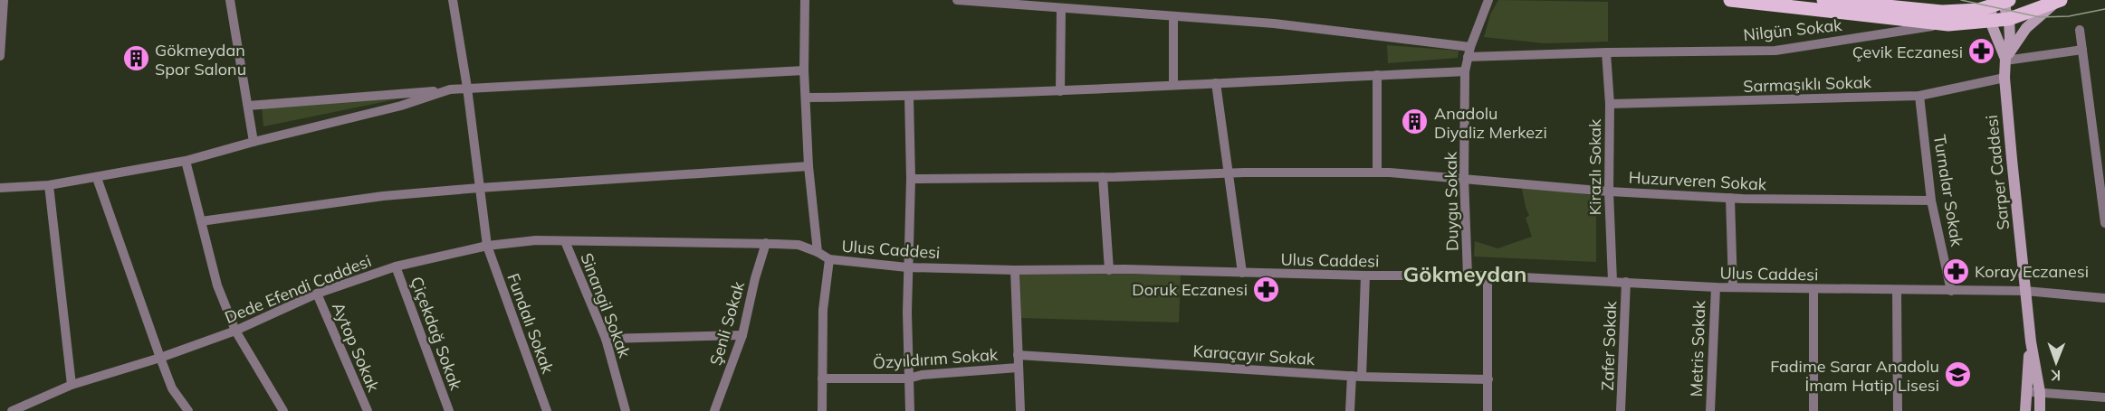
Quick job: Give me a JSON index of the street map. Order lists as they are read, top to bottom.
{
  "streets": {
    "main road": ["Sarper Caddesi"],
    "street": [
      "Nilgün Sokak",
      "Sarmaşıklı Sokak",
      "Kirazlı Sokak",
      "Huzurveren Sokak",
      "Turnalar Sokak",
      "Duygu Sokak",
      "Ulus Caddesi",
      "Dede Efendi Caddesi",
      "Sinangil Sokak",
      "Fundalı Sokak",
      "Şenli Sokak",
      "Çiçekdağ Sokak",
      "Zafer Sokak",
      "Aytop Sokak",
      "Metris Sokak",
      "Karaçayır Sokak",
      "Özyıldırım Sokak"
    ]
  },
  "crossings": [
    ["Nilgün Sokak", "Kirazlı Sokak"],
    ["Nilgün Sokak", "Duygu Sokak"],
    ["Sarmaşıklı Sokak", "Kirazlı Sokak"],
    ["Sarmaşıklı Sokak", "Sarper Caddesi"],
    ["Sarmaşıklı Sokak", "Turnalar Sokak"],
    ["Kirazlı Sokak", "Huzurveren Sokak"],
    ["Kirazlı Sokak", "Ulus Caddesi"],
    ["Sarper Caddesi", "Ulus Caddesi"],
    ["Huzurveren Sokak", "Turnalar Sokak"],
    ["Huzurveren Sokak", "Duygu Sokak"],
    ["Turnalar Sokak", "Ulus Caddesi"],
    ["Duygu Sokak", "Ulus Caddesi"],
    ["Ulus Caddesi", "Dede Efendi Caddesi"],
    ["Ulus Caddesi", "Zafer Sokak"],
    ["Ulus Caddesi", "Metris Sokak"],
    ["Ulus Caddesi", "Özyıldırım Sokak"],
    ["Dede Efendi Caddesi", "Sinangil Sokak"],
    ["Dede Efendi Caddesi", "Fundalı Sokak"],
    ["Dede Efendi Caddesi", "Şenli Sokak"],
    ["Dede Efendi Caddesi", "Çiçekdağ Sokak"],
    ["Dede Efendi Caddesi", "Aytop Sokak"],
    ["Karaçayır Sokak", "Özyıldırım Sokak"]
  ],
  "districts": ["Gökmeydan"],
  "places": {
    "pharmacy": ["Çevik Eczanesi", "Koray Eczanesi", "Doruk Eczanesi"],
    "building": ["Gökmeydan Spor Salonu", "Anadolu Diyaliz Merkezi"],
    "school or university": ["Fadime Sarar Anadolu İmam Hatip Lisesi"]
  },
  "north": "bottom"
}
